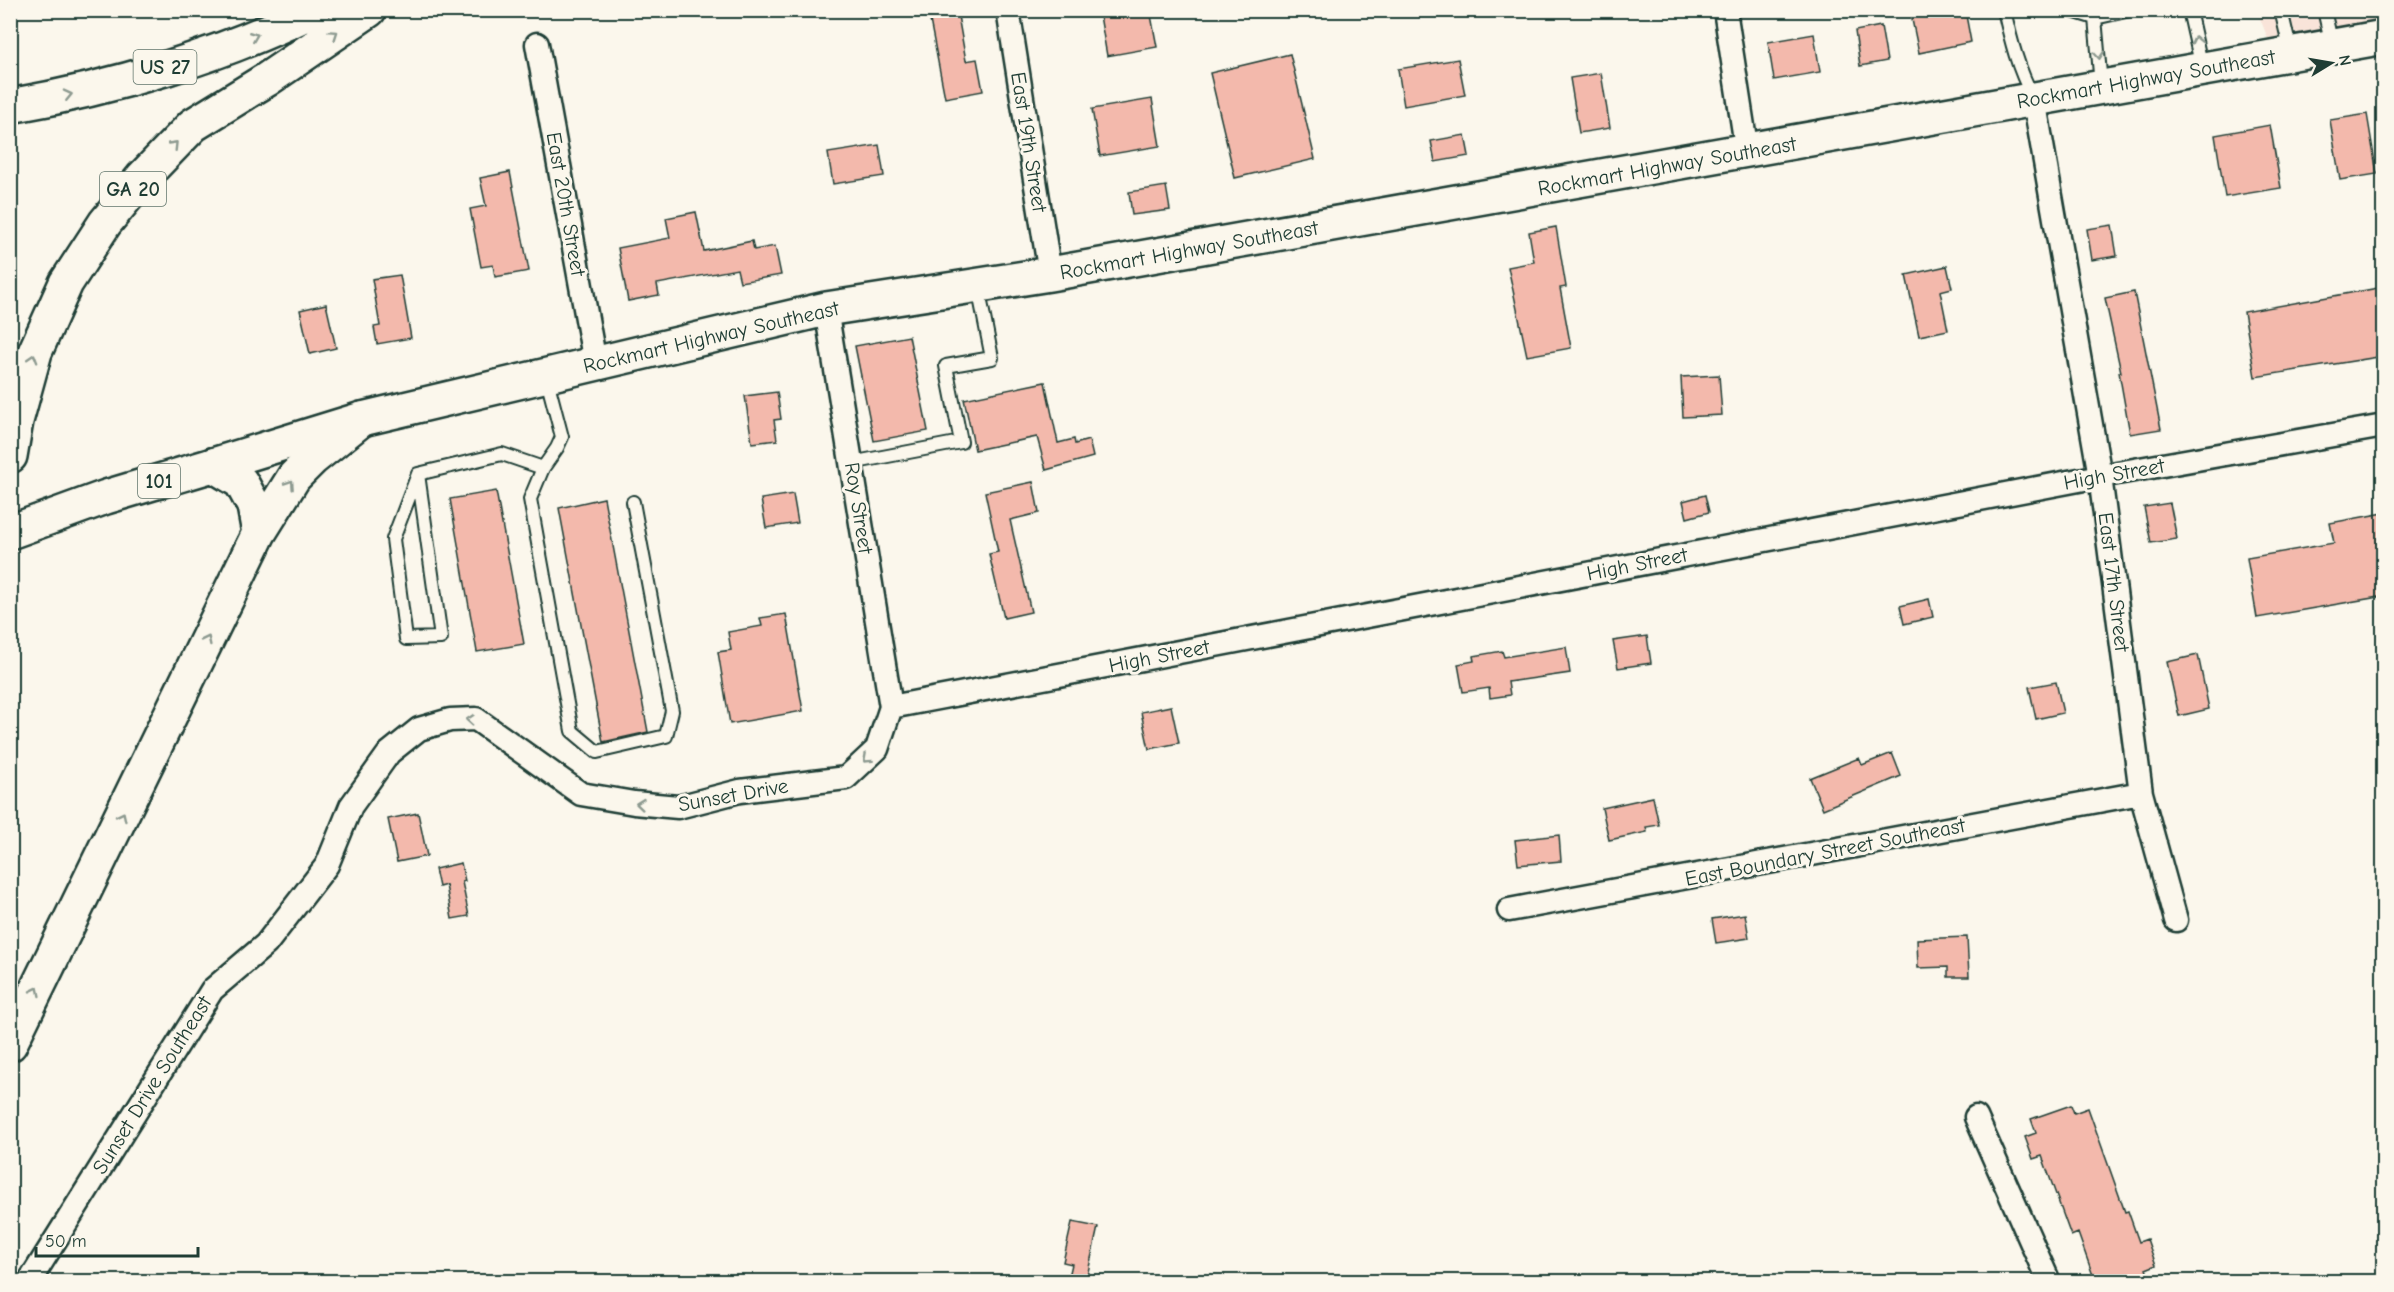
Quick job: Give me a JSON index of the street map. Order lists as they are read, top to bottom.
{
  "streets": {
    "main road": [
      "US 27",
      "Rockmart Highway Southeast",
      "GA 20",
      "101"
    ],
    "street": [
      "East 19th Street",
      "East 20th Street",
      "High Street",
      "Roy Street",
      "East 17th Street",
      "Sunset Drive",
      "East Boundary Street Southeast",
      "Sunset Drive Southeast"
    ]
  },
  "crossings": [
    ["Rockmart Highway Southeast", "East 19th Street"],
    ["Rockmart Highway Southeast", "East 20th Street"],
    ["Rockmart Highway Southeast", "Roy Street"],
    ["Rockmart Highway Southeast", "East 17th Street"],
    ["High Street", "Roy Street"],
    ["High Street", "East 17th Street"],
    ["High Street", "Sunset Drive"],
    ["Roy Street", "Sunset Drive"],
    ["East 17th Street", "East Boundary Street Southeast"],
    ["Sunset Drive", "Sunset Drive Southeast"]
  ],
  "one_way": ["Sunset Drive"],
  "scale_bar": "50 m",
  "north": "right"
}
